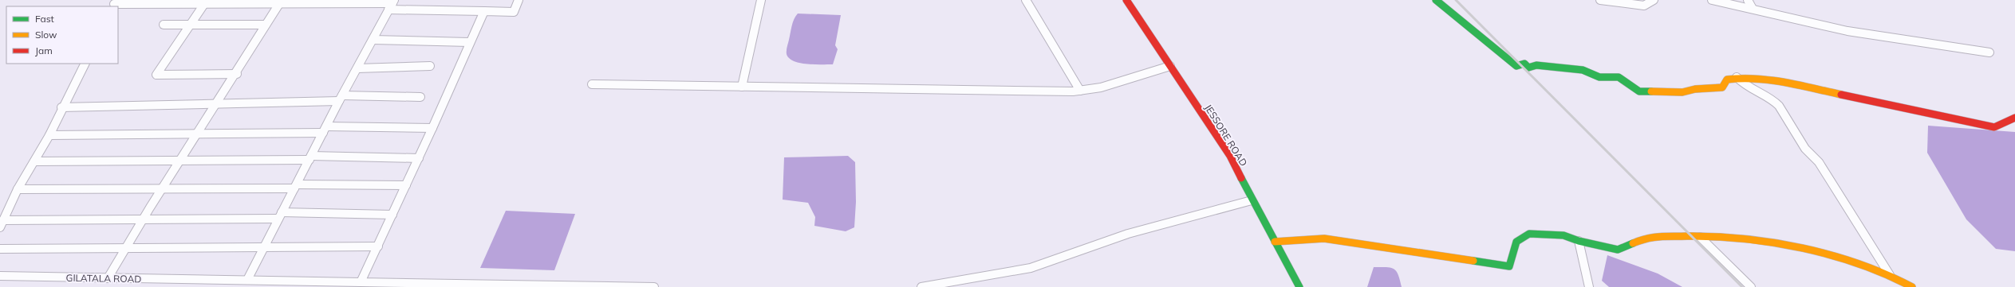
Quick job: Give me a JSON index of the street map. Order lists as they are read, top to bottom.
{
  "streets": {
    "main road": ["JESSORE ROAD"],
    "street": ["GILATALA ROAD"]
  },
  "legend": ["Fast", "Slow", "Jam"]
}
